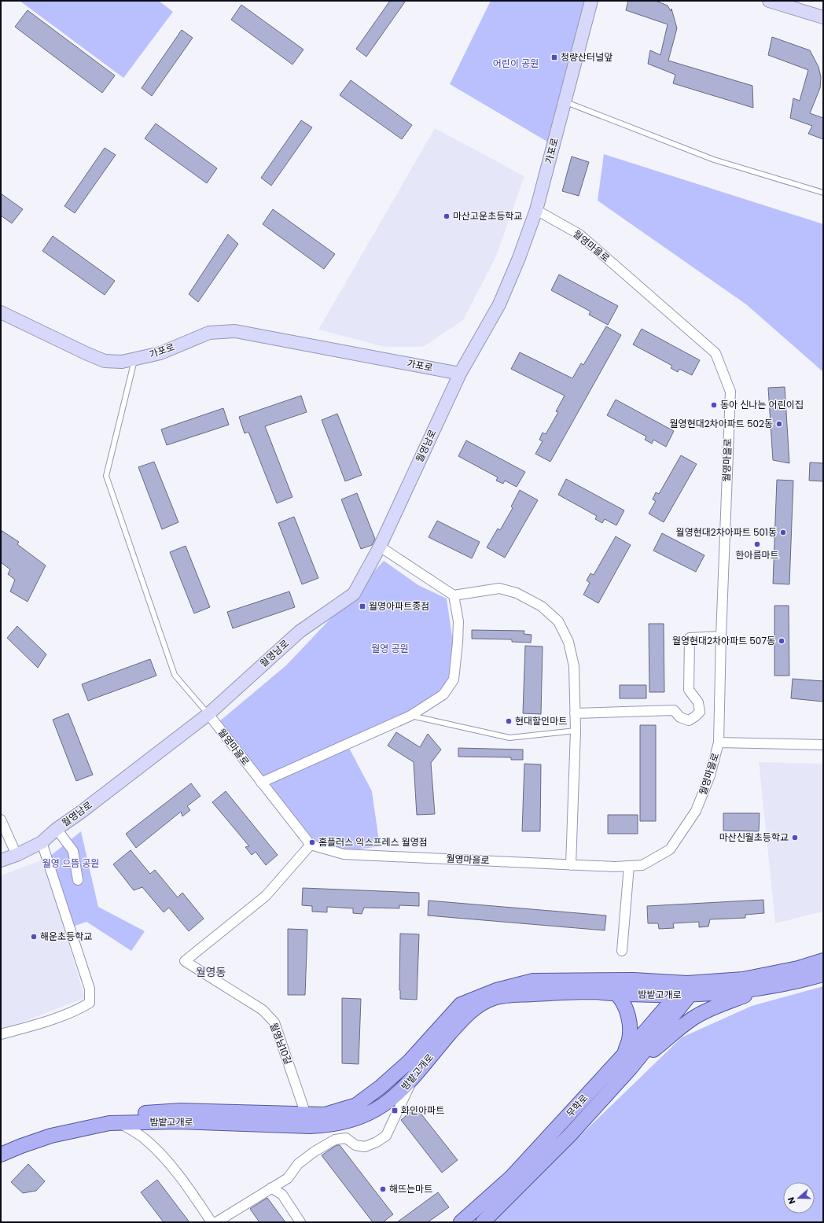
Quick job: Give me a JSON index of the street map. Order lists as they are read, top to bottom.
{
  "streets": {
    "main road": [
      "가포로",
      "월영남로",
      "밤밭고개로",
      "무학로"
    ],
    "street": ["월영마을로", "월영남10길"]
  },
  "crossings": [
    ["가포로", "월영마을로"],
    ["가포로", "월영남로"],
    ["월영마을로", "월영남로"],
    ["월영마을로", "월영남10길"],
    ["밤밭고개로", "월영남10길"],
    ["밤밭고개로", "무학로"]
  ],
  "districts": ["월영동"],
  "parks": ["어린이 공원", "월영 공원", "월영 으뜸 공원"],
  "places": {
    "transit": ["청량산터널앞", "월영아파트종점", "화인아파트"],
    "other": [
      "마산고운초등학교",
      "동아 신나는 어린이집",
      "월영현대2차아파트 502동",
      "월영현대2차아파트 501동",
      "한아름마트",
      "월영현대2차아파트 507동",
      "현대할인마트",
      "마산신월초등학교",
      "홈플러스 익스프레스 월영점",
      "해운초등학교",
      "해뜨는마트"
    ]
  },
  "north": "left"
}
